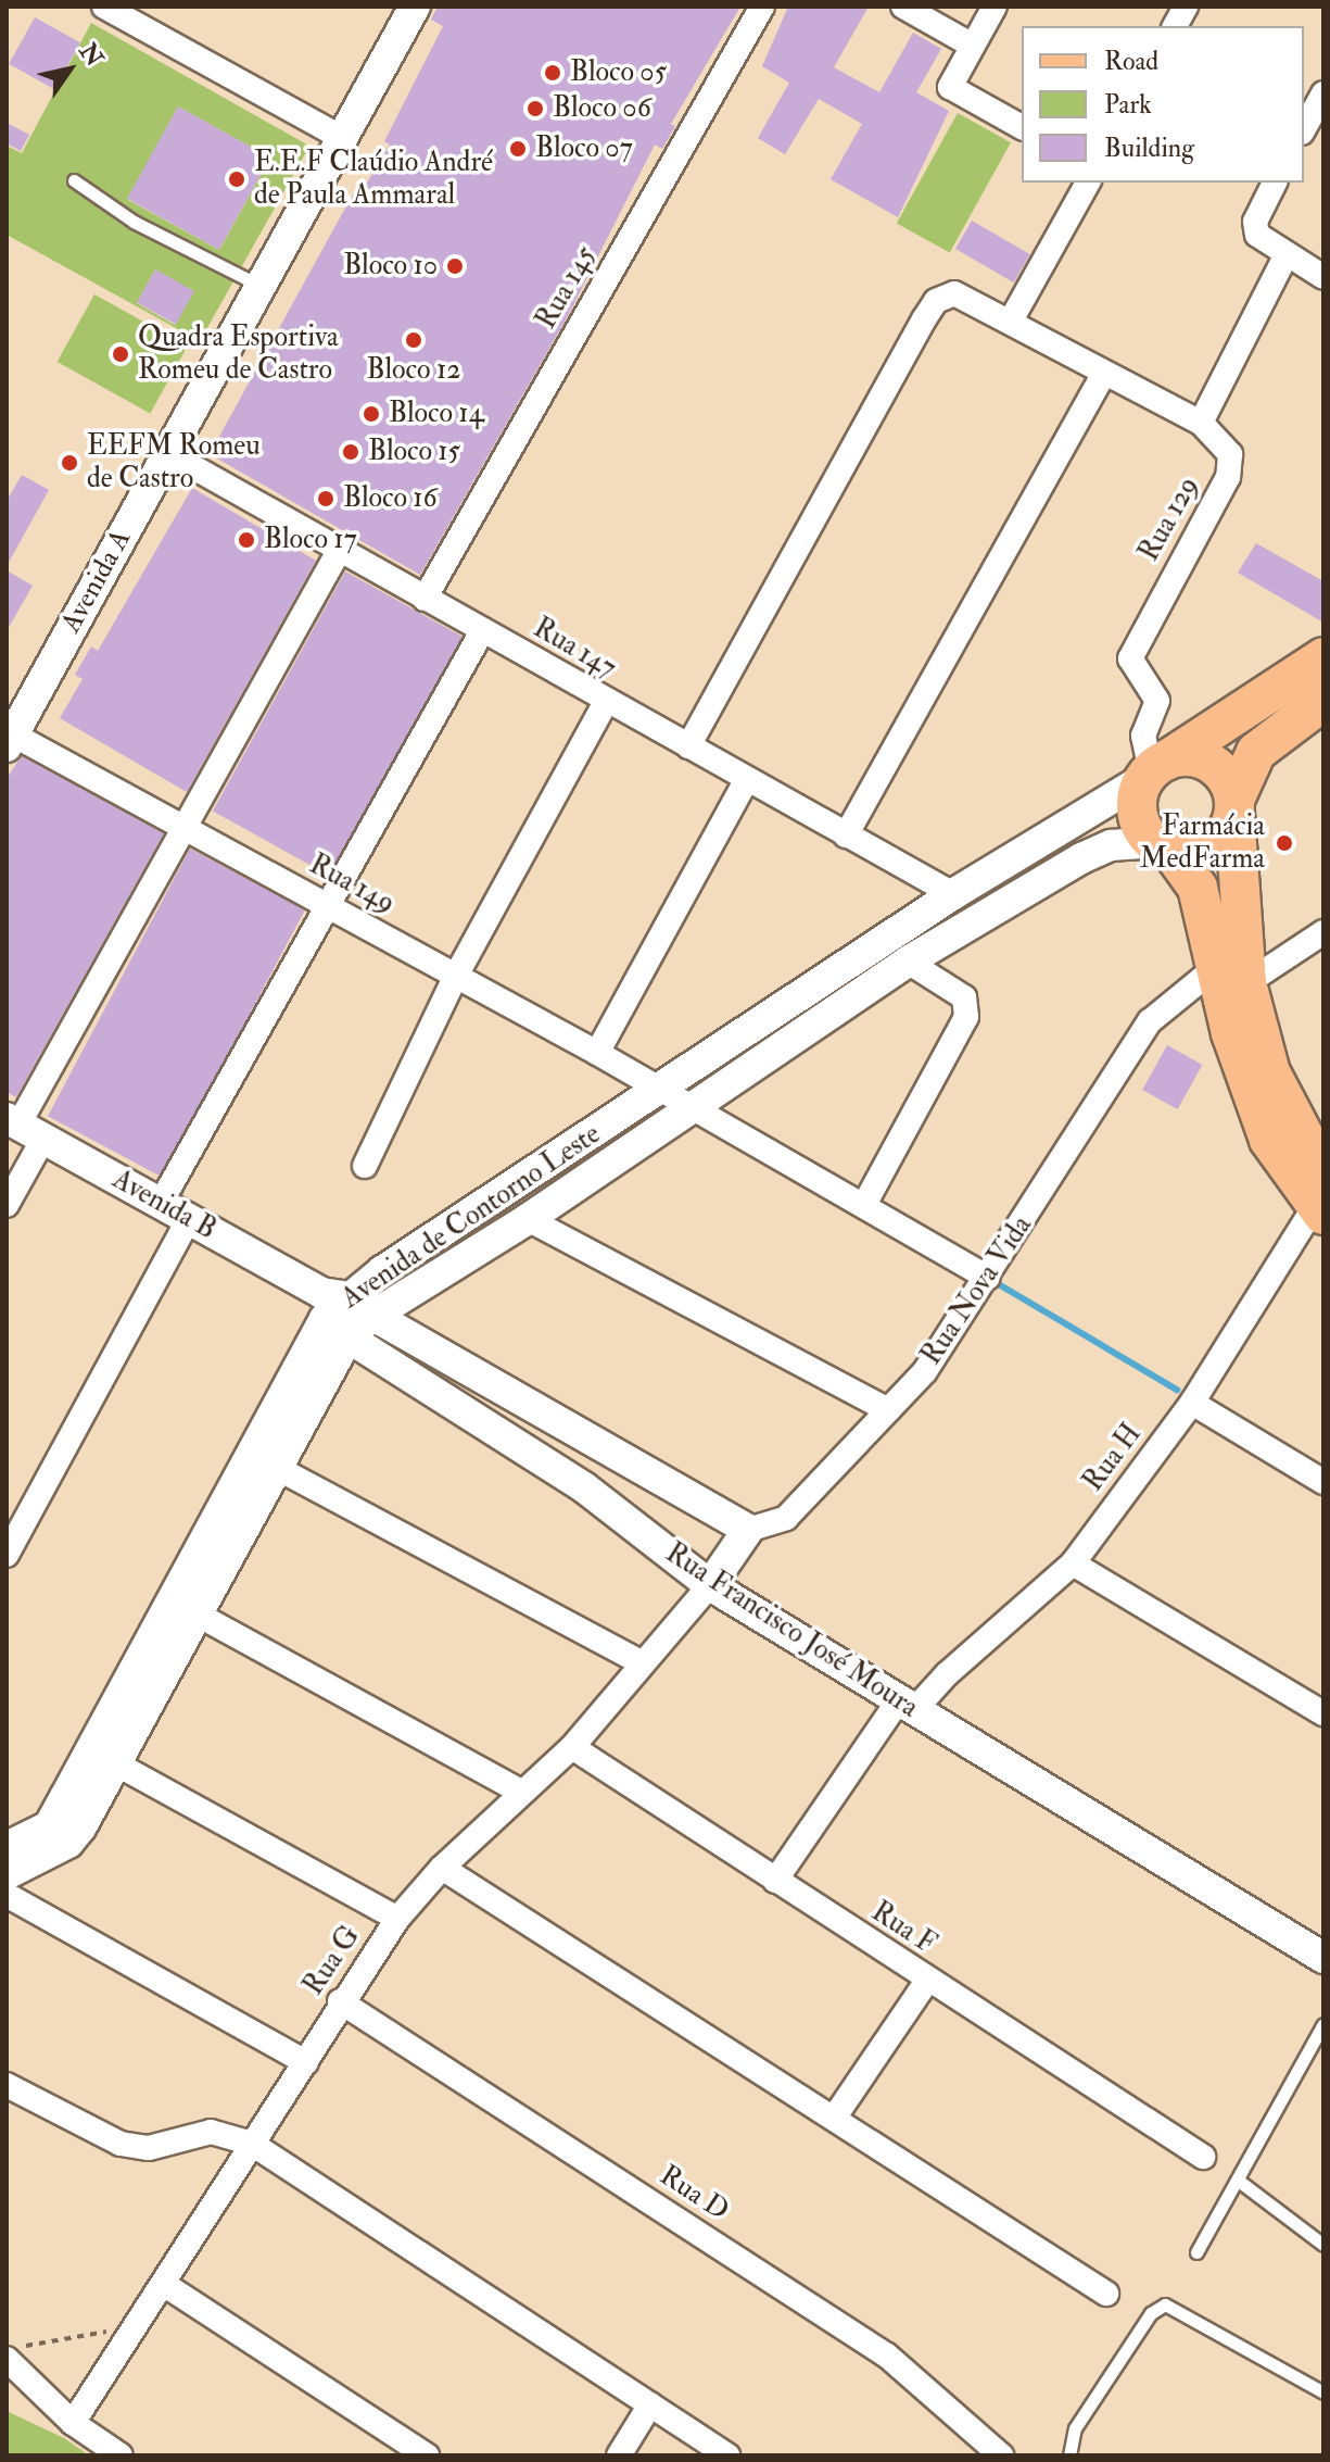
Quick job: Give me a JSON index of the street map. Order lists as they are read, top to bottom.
{
  "streets": {
    "main road": ["Avenida de Contorno Leste"],
    "street": [
      "Rua 145",
      "Rua 129",
      "Avenida A",
      "Rua 147",
      "Rua 149",
      "Avenida B",
      "Rua Nova Vida",
      "Rua H",
      "Rua Francisco José Moura",
      "Rua F",
      "Rua G",
      "Rua D"
    ]
  },
  "crossings": [
    ["Rua 145", "Rua 147"],
    ["Rua 129", "Avenida de Contorno Leste"],
    ["Avenida A", "Rua 147"],
    ["Avenida A", "Rua 149"],
    ["Rua 147", "Avenida de Contorno Leste"],
    ["Rua 149", "Avenida de Contorno Leste"],
    ["Rua 149", "Rua Nova Vida"],
    ["Avenida B", "Avenida de Contorno Leste"],
    ["Avenida B", "Rua Francisco José Moura"],
    ["Avenida de Contorno Leste", "Rua Francisco José Moura"],
    ["Rua Nova Vida", "Rua Francisco José Moura"],
    ["Rua H", "Rua Francisco José Moura"],
    ["Rua H", "Rua F"],
    ["Rua Francisco José Moura", "Rua G"],
    ["Rua F", "Rua G"],
    ["Rua G", "Rua D"]
  ],
  "places": [
    "Bloco 05",
    "Bloco 06",
    "Bloco 07",
    "E.E.F Claúdio André de Paula Ammaral",
    "Bloco 10",
    "Bloco 12",
    "Quadra Esportiva Romeu de Castro",
    "Bloco 14",
    "Bloco 15",
    "EEFM Romeu de Castro",
    "Bloco 16",
    "Bloco 17",
    "Farmácia MedFarma"
  ],
  "legend": ["Road", "Park", "Building"],
  "north": "top right"
}
